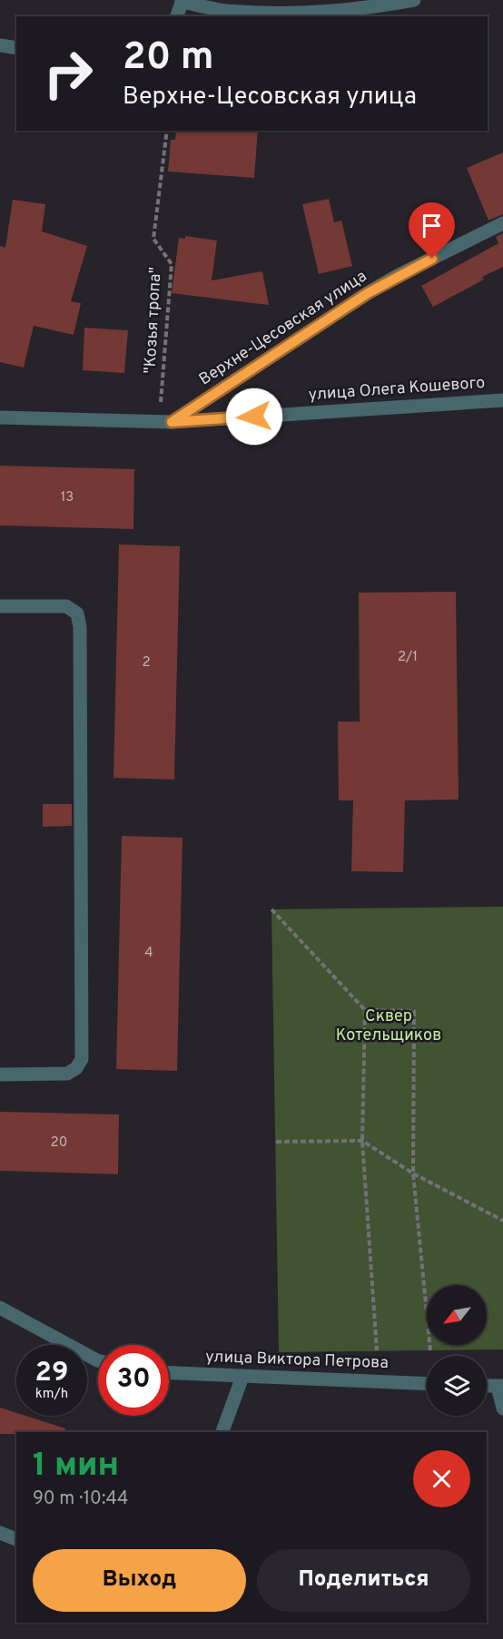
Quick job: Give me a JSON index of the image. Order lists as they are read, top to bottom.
{
  "streets": {
    "street": ["Верхне-Цесовская улица", "улица Олега Кошевого", "улица Виктора Петрова"],
    "path": ["\"Козья тропа\""]
  },
  "crossings": [
    ["\"Козья тропа\"", "Верхне-Цесовская улица"],
    ["\"Козья тропа\"", "улица Олега Кошевого"],
    ["Верхне-Цесовская улица", "улица Олега Кошевого"]
  ],
  "parks": ["Сквер Котельщиков"],
  "house_numbers": [
    "13",
    "2/1",
    "2",
    "4",
    "20"
  ],
  "north": "bottom left",
  "page": {
    "turn": ["20 m", "Верхне-Цесовская улица"],
    "speed": "29 km/h",
    "limit": "30",
    "heading": ["1 мин", "90 m · 10:44"],
    "buttons": ["Выход", "Поделиться"]
  }
}
